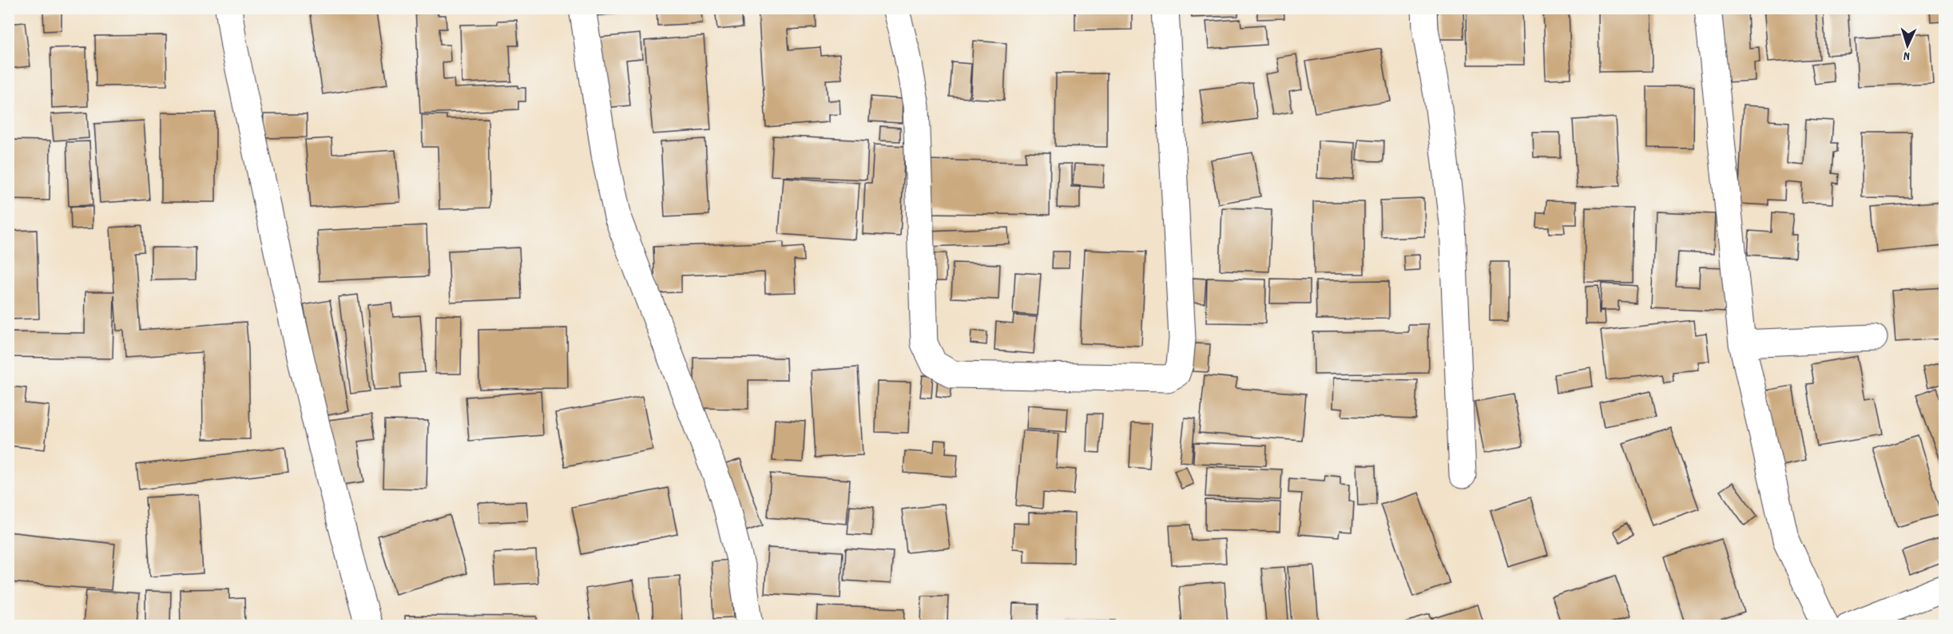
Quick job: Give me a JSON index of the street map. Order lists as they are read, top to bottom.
{
  "north": "bottom"
}
